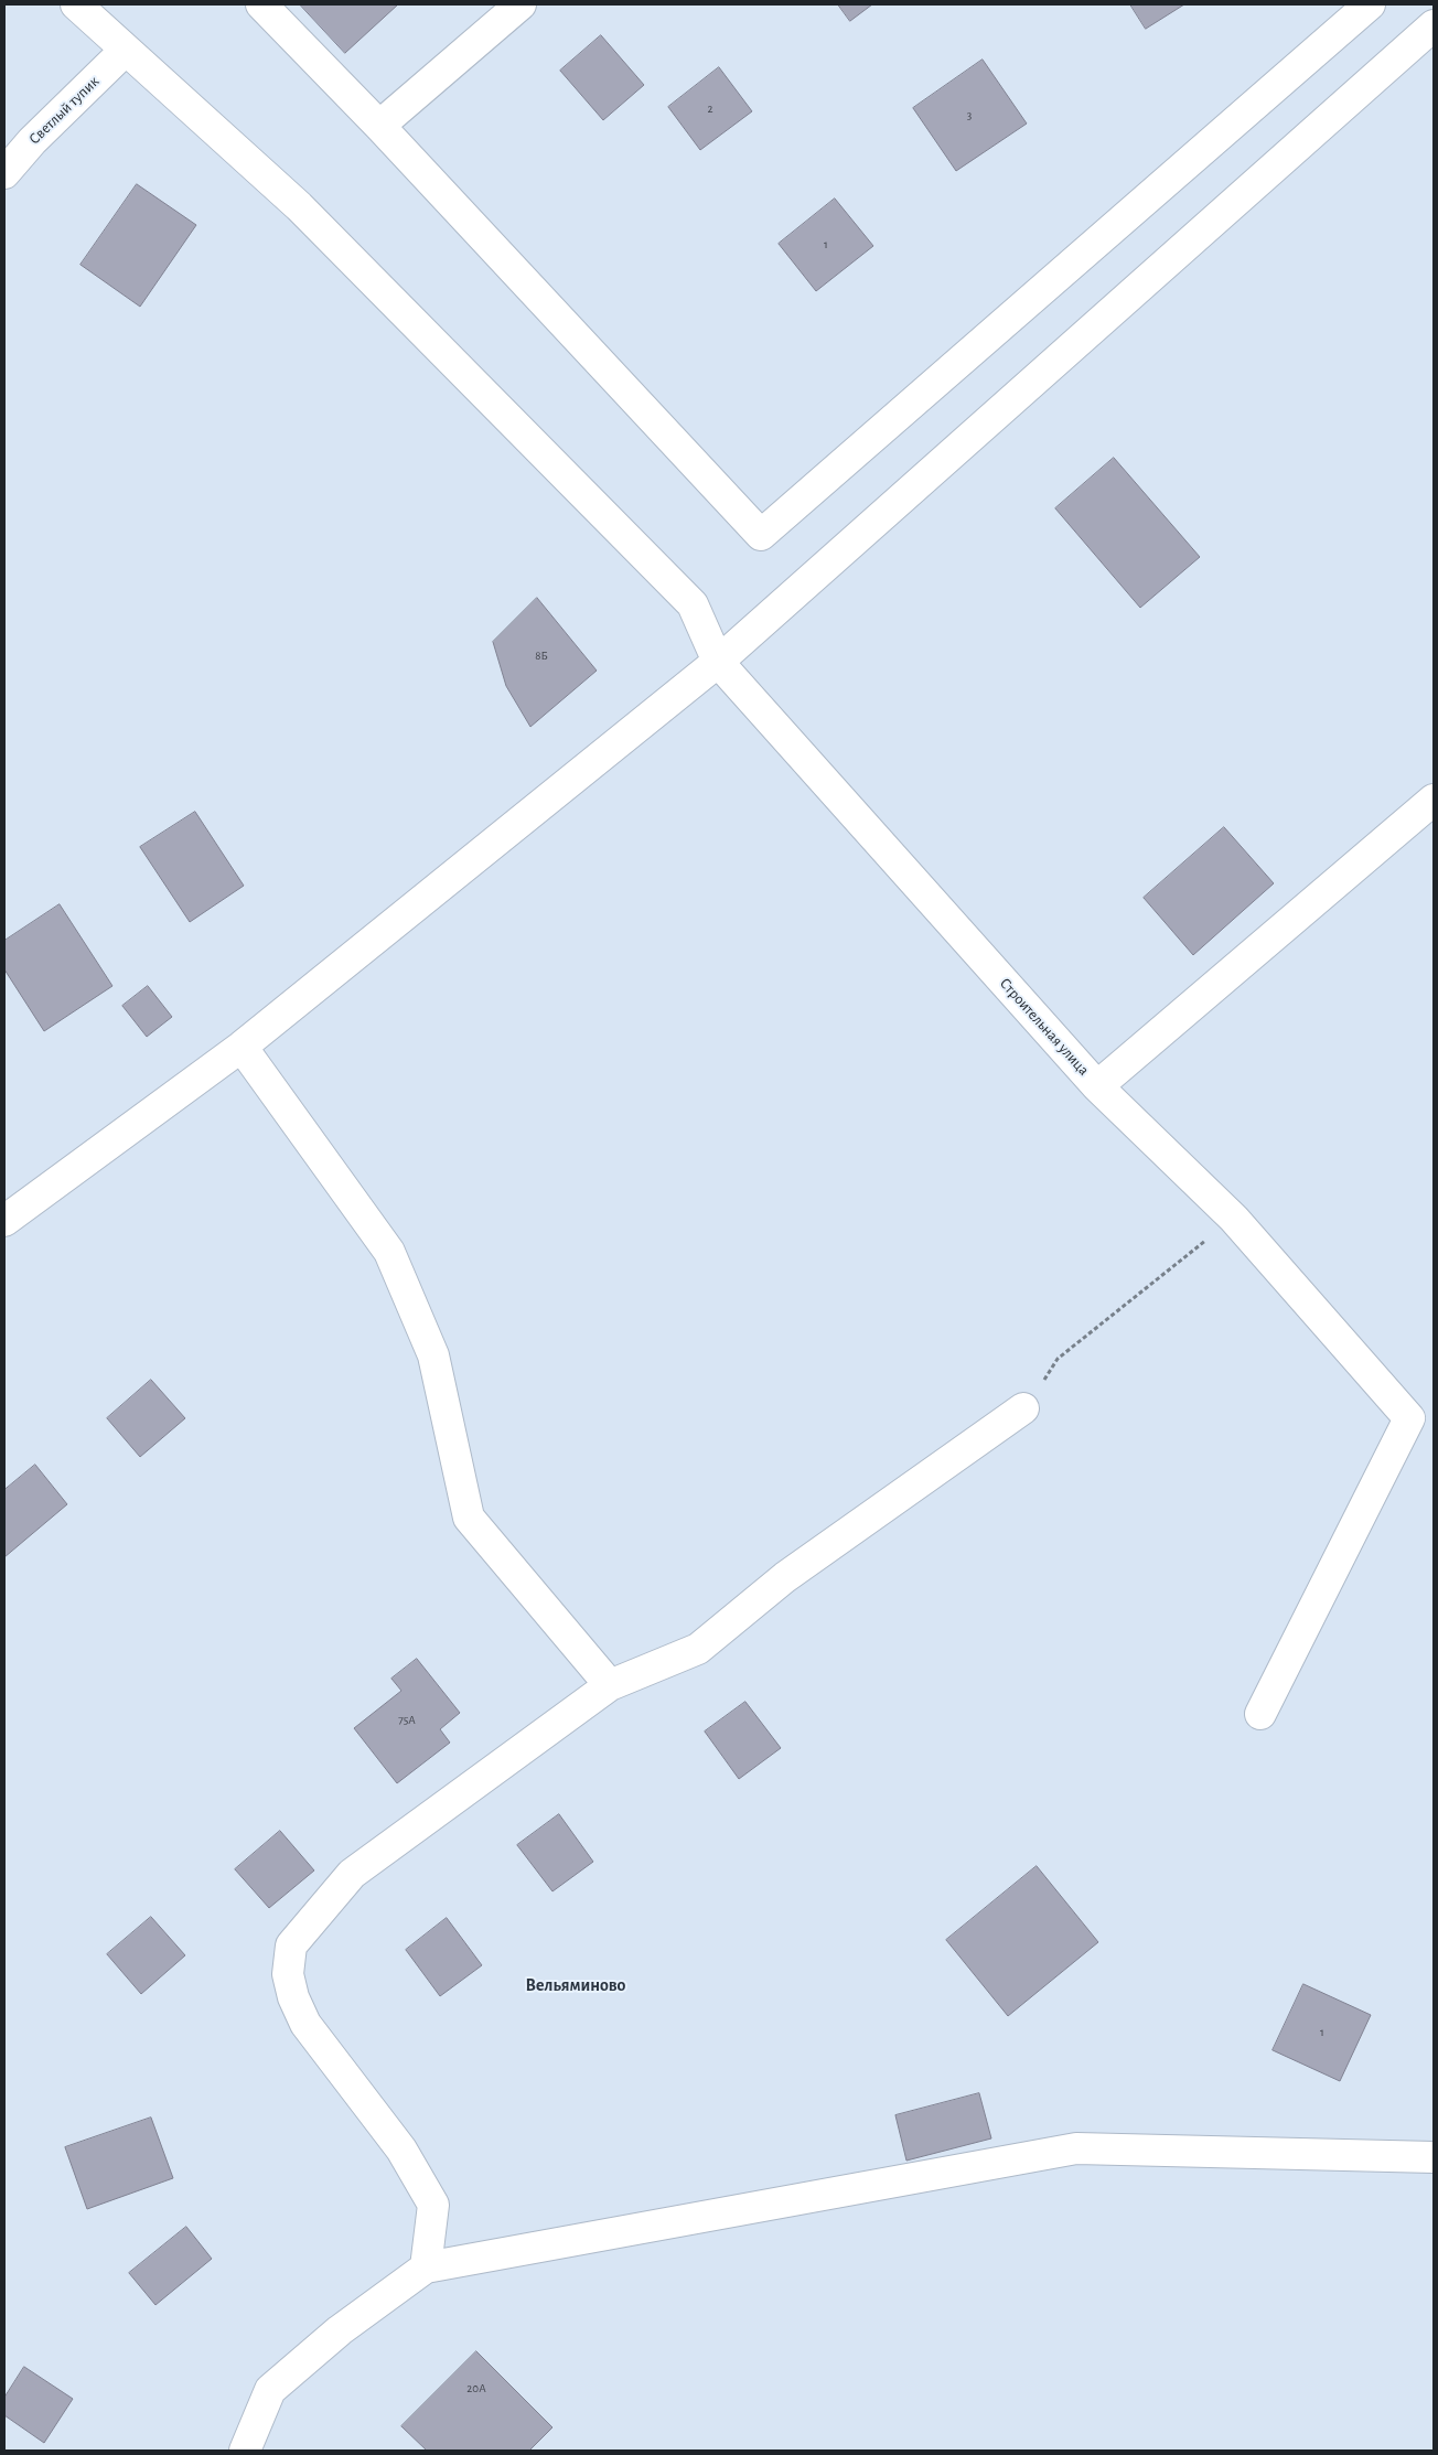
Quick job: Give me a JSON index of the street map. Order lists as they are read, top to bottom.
{
  "streets": {
    "street": ["Светлый тупик", "Строительная улица"]
  },
  "crossings": [
    ["Светлый тупик", "Строительная улица"]
  ],
  "districts": ["Вельяминово"],
  "house_numbers": [
    "2",
    "3",
    "1",
    "8Б",
    "75А",
    "1",
    "20А"
  ]
}
